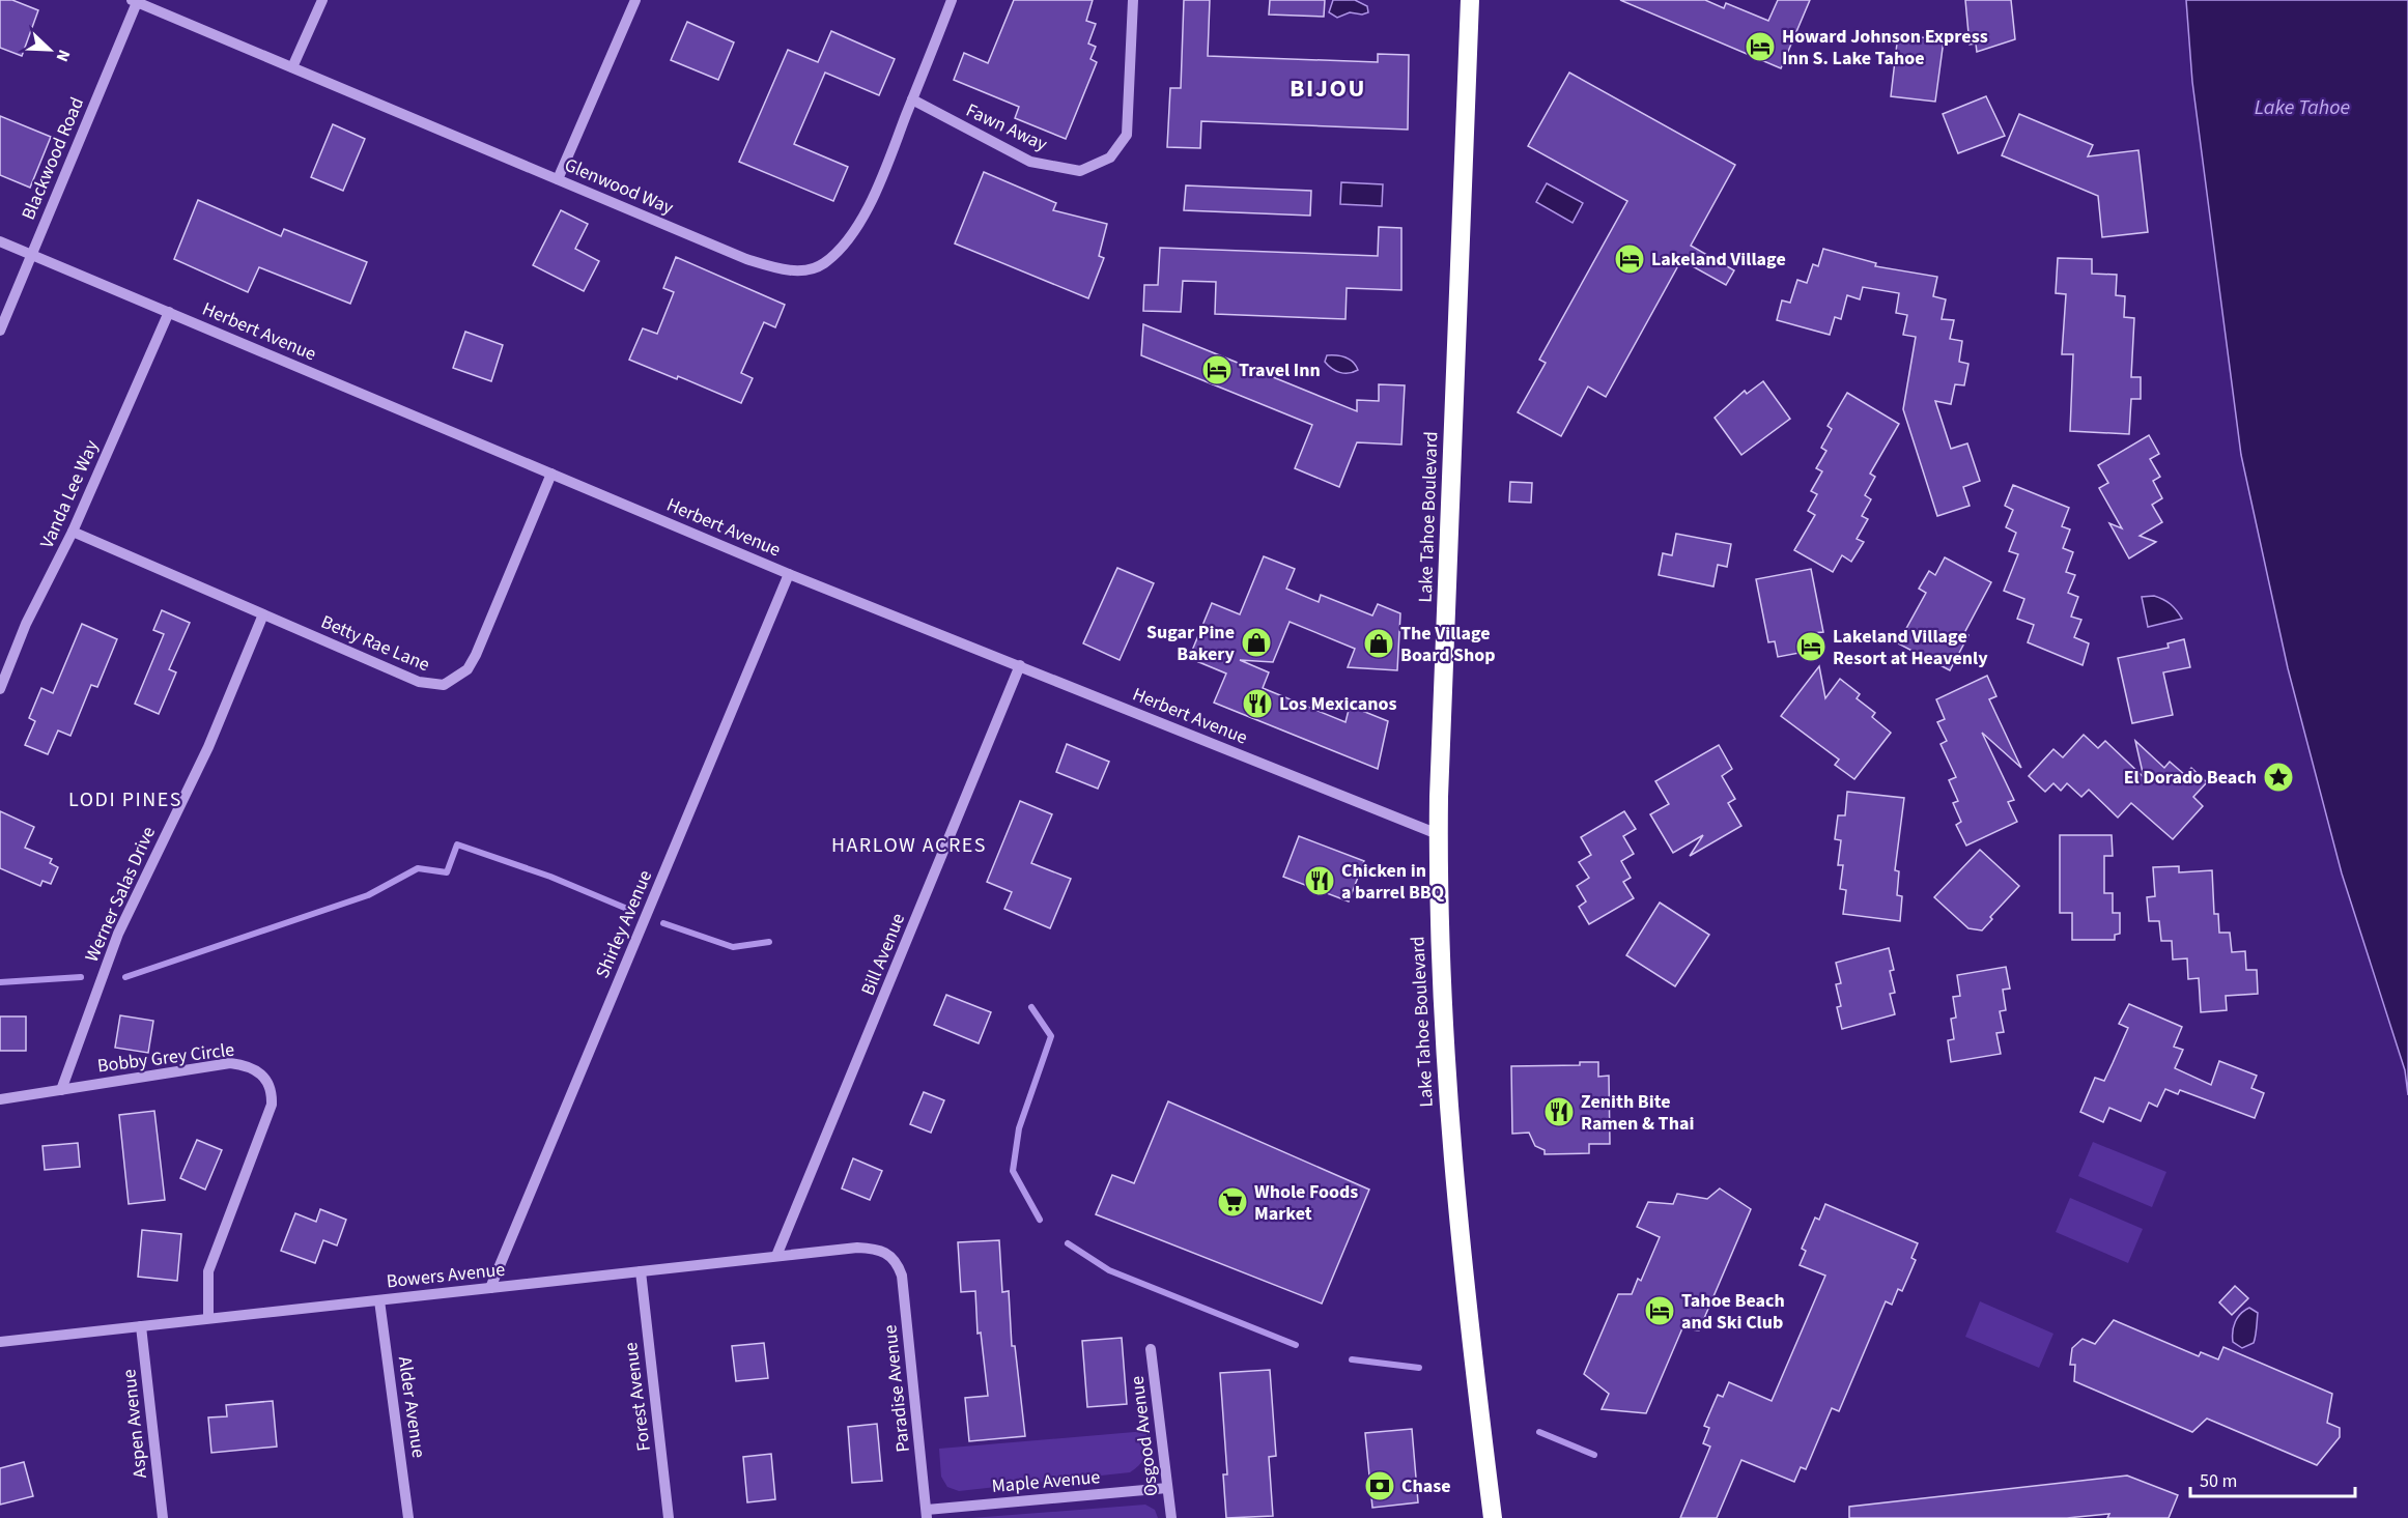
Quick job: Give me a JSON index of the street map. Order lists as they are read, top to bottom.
{
  "streets": {
    "highway": ["Lake Tahoe Boulevard"],
    "street": [
      "Fawn Away",
      "Blackwood Road",
      "Glenwood Way",
      "Herbert Avenue",
      "Vanda Lee Way",
      "Betty Rae Lane",
      "Werner Salas Drive",
      "Shirley Avenue",
      "Bill Avenue",
      "Bobby Grey Circle",
      "Bowers Avenue",
      "Paradise Avenue",
      "Forest Avenue",
      "Alder Avenue",
      "Aspen Avenue",
      "Osgood Avenue",
      "Maple Avenue"
    ]
  },
  "crossings": [
    ["Fawn Away", "Glenwood Way"],
    ["Blackwood Road", "Glenwood Way"],
    ["Blackwood Road", "Herbert Avenue"],
    ["Herbert Avenue", "Vanda Lee Way"],
    ["Herbert Avenue", "Lake Tahoe Boulevard"],
    ["Herbert Avenue", "Betty Rae Lane"],
    ["Herbert Avenue", "Shirley Avenue"],
    ["Herbert Avenue", "Bill Avenue"],
    ["Vanda Lee Way", "Betty Rae Lane"],
    ["Betty Rae Lane", "Werner Salas Drive"],
    ["Werner Salas Drive", "Bobby Grey Circle"],
    ["Shirley Avenue", "Bowers Avenue"],
    ["Bill Avenue", "Bowers Avenue"],
    ["Bobby Grey Circle", "Bowers Avenue"],
    ["Bowers Avenue", "Paradise Avenue"],
    ["Bowers Avenue", "Forest Avenue"],
    ["Bowers Avenue", "Alder Avenue"],
    ["Bowers Avenue", "Aspen Avenue"],
    ["Paradise Avenue", "Maple Avenue"],
    ["Osgood Avenue", "Maple Avenue"]
  ],
  "districts": ["BIJOU", "LODI PINES", "HARLOW ACRES"],
  "water": ["Lake Tahoe"],
  "places": {
    "hotel": [
      "Howard Johnson Express Inn S. Lake Tahoe",
      "Lakeland Village",
      "Travel Inn",
      "Lakeland Village Resort at Heavenly",
      "Tahoe Beach and Ski Club"
    ],
    "shop": ["Sugar Pine Bakery", "The Village Board Shop"],
    "restaurant": ["Los Mexicanos", "Chicken in a barrel BBQ", "Zenith Bite Ramen & Thai"],
    "place": ["El Dorado Beach"],
    "supermarket": ["Whole Foods Market"],
    "bank": ["Chase"]
  },
  "scale_bar": "50 m",
  "north": "bottom right"
}
